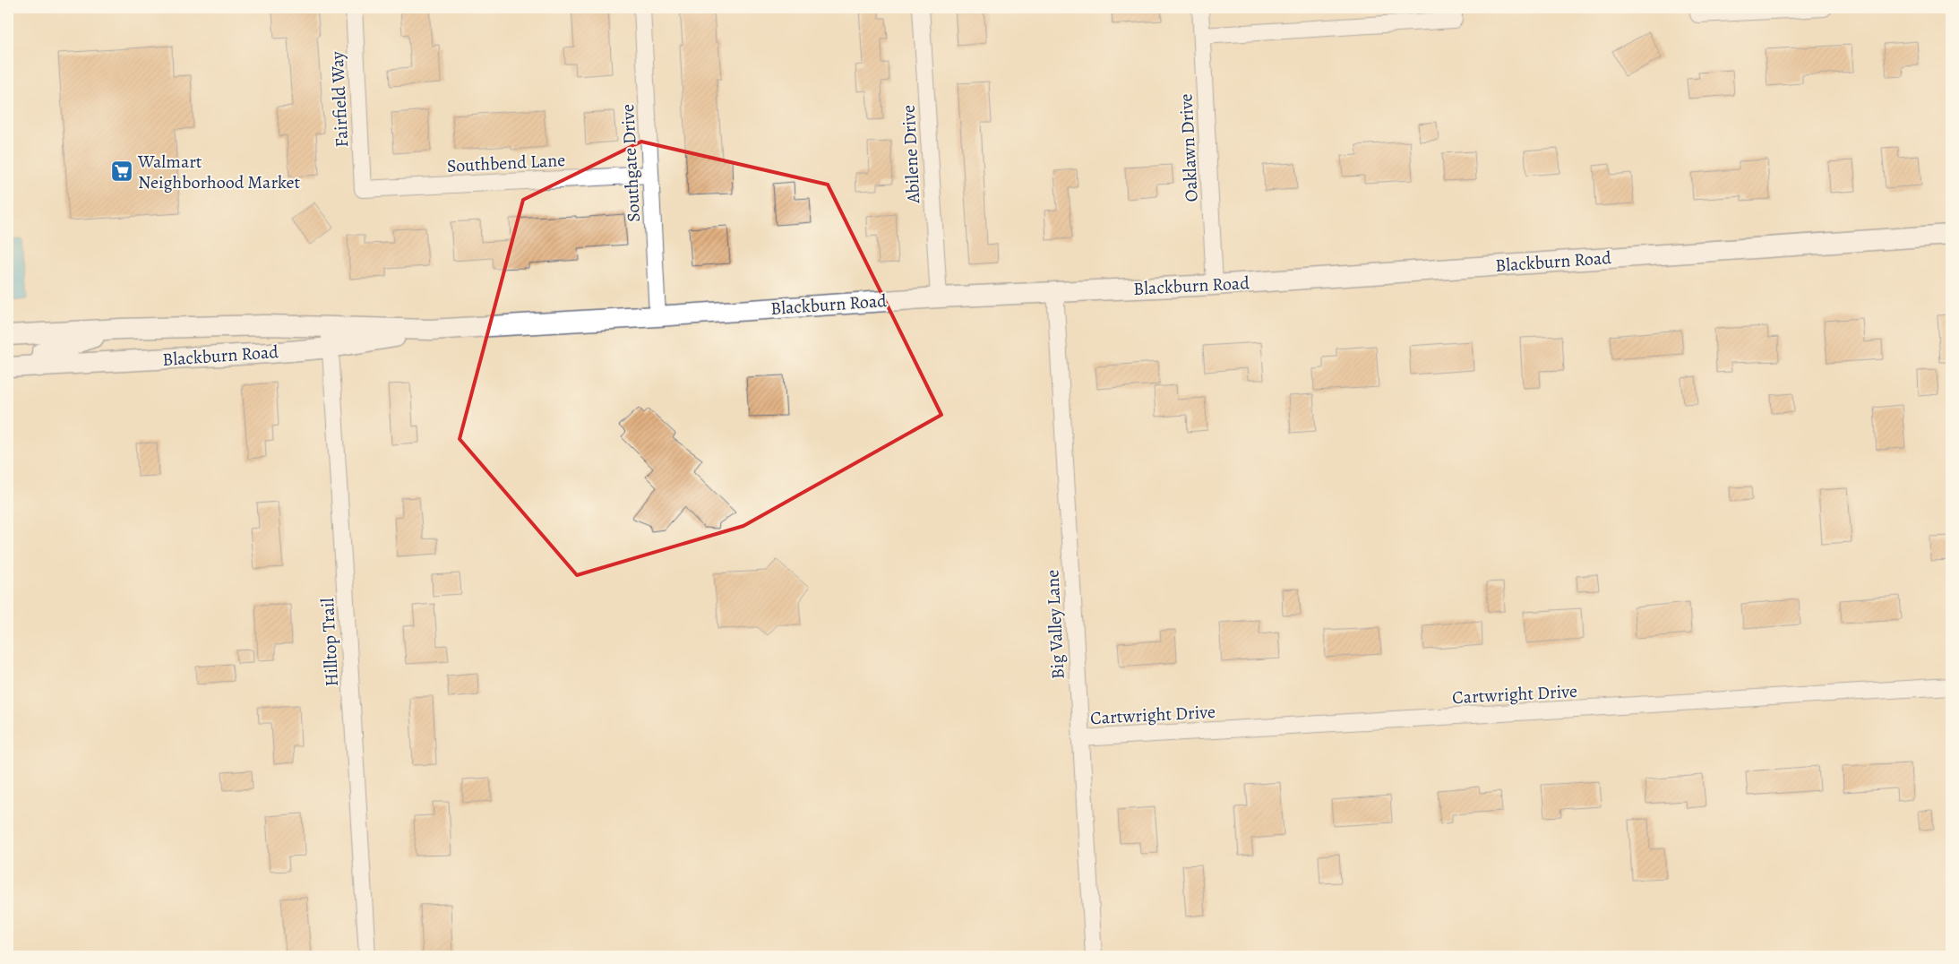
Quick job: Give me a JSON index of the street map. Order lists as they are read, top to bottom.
{
  "streets": {
    "main road": ["Blackburn Road"],
    "street": [
      "Fairfield Way",
      "Oaklawn Drive",
      "Abilene Drive",
      "Southbend Lane",
      "Southgate Drive",
      "Big Valley Lane",
      "Hilltop Trail",
      "Cartwright Drive"
    ]
  },
  "crossings": [
    ["Fairfield Way", "Southbend Lane"],
    ["Oaklawn Drive", "Blackburn Road"],
    ["Abilene Drive", "Blackburn Road"],
    ["Southbend Lane", "Southgate Drive"],
    ["Southgate Drive", "Blackburn Road"],
    ["Blackburn Road", "Big Valley Lane"],
    ["Blackburn Road", "Hilltop Trail"],
    ["Big Valley Lane", "Cartwright Drive"]
  ],
  "places": {
    "supermarket": ["Walmart Neighborhood Market"]
  }
}
